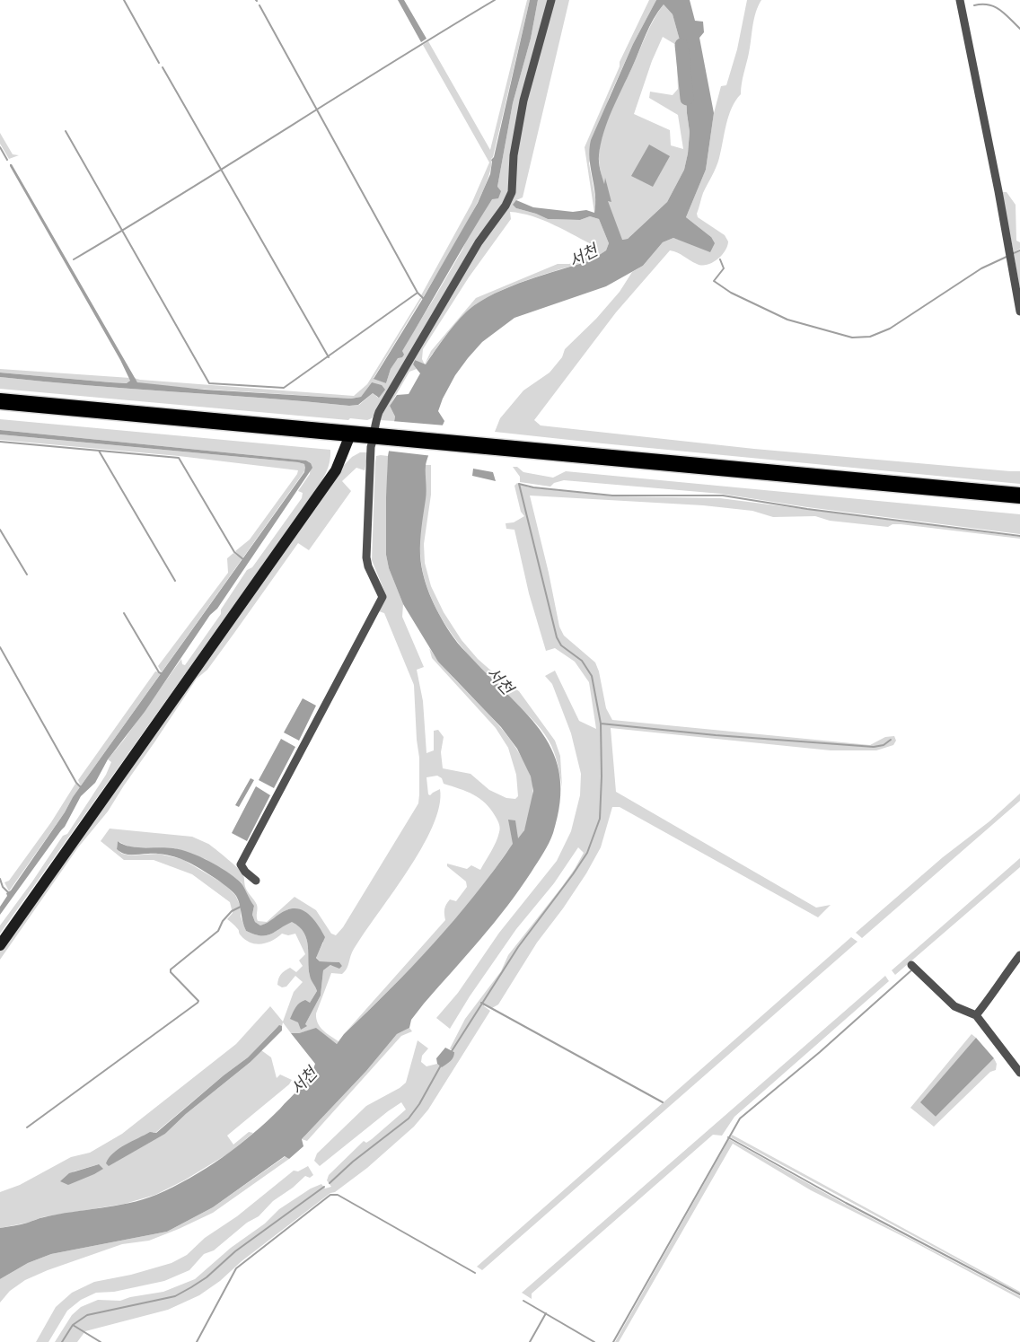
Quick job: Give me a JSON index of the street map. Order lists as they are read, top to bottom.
{
  "water": ["서천"]
}
